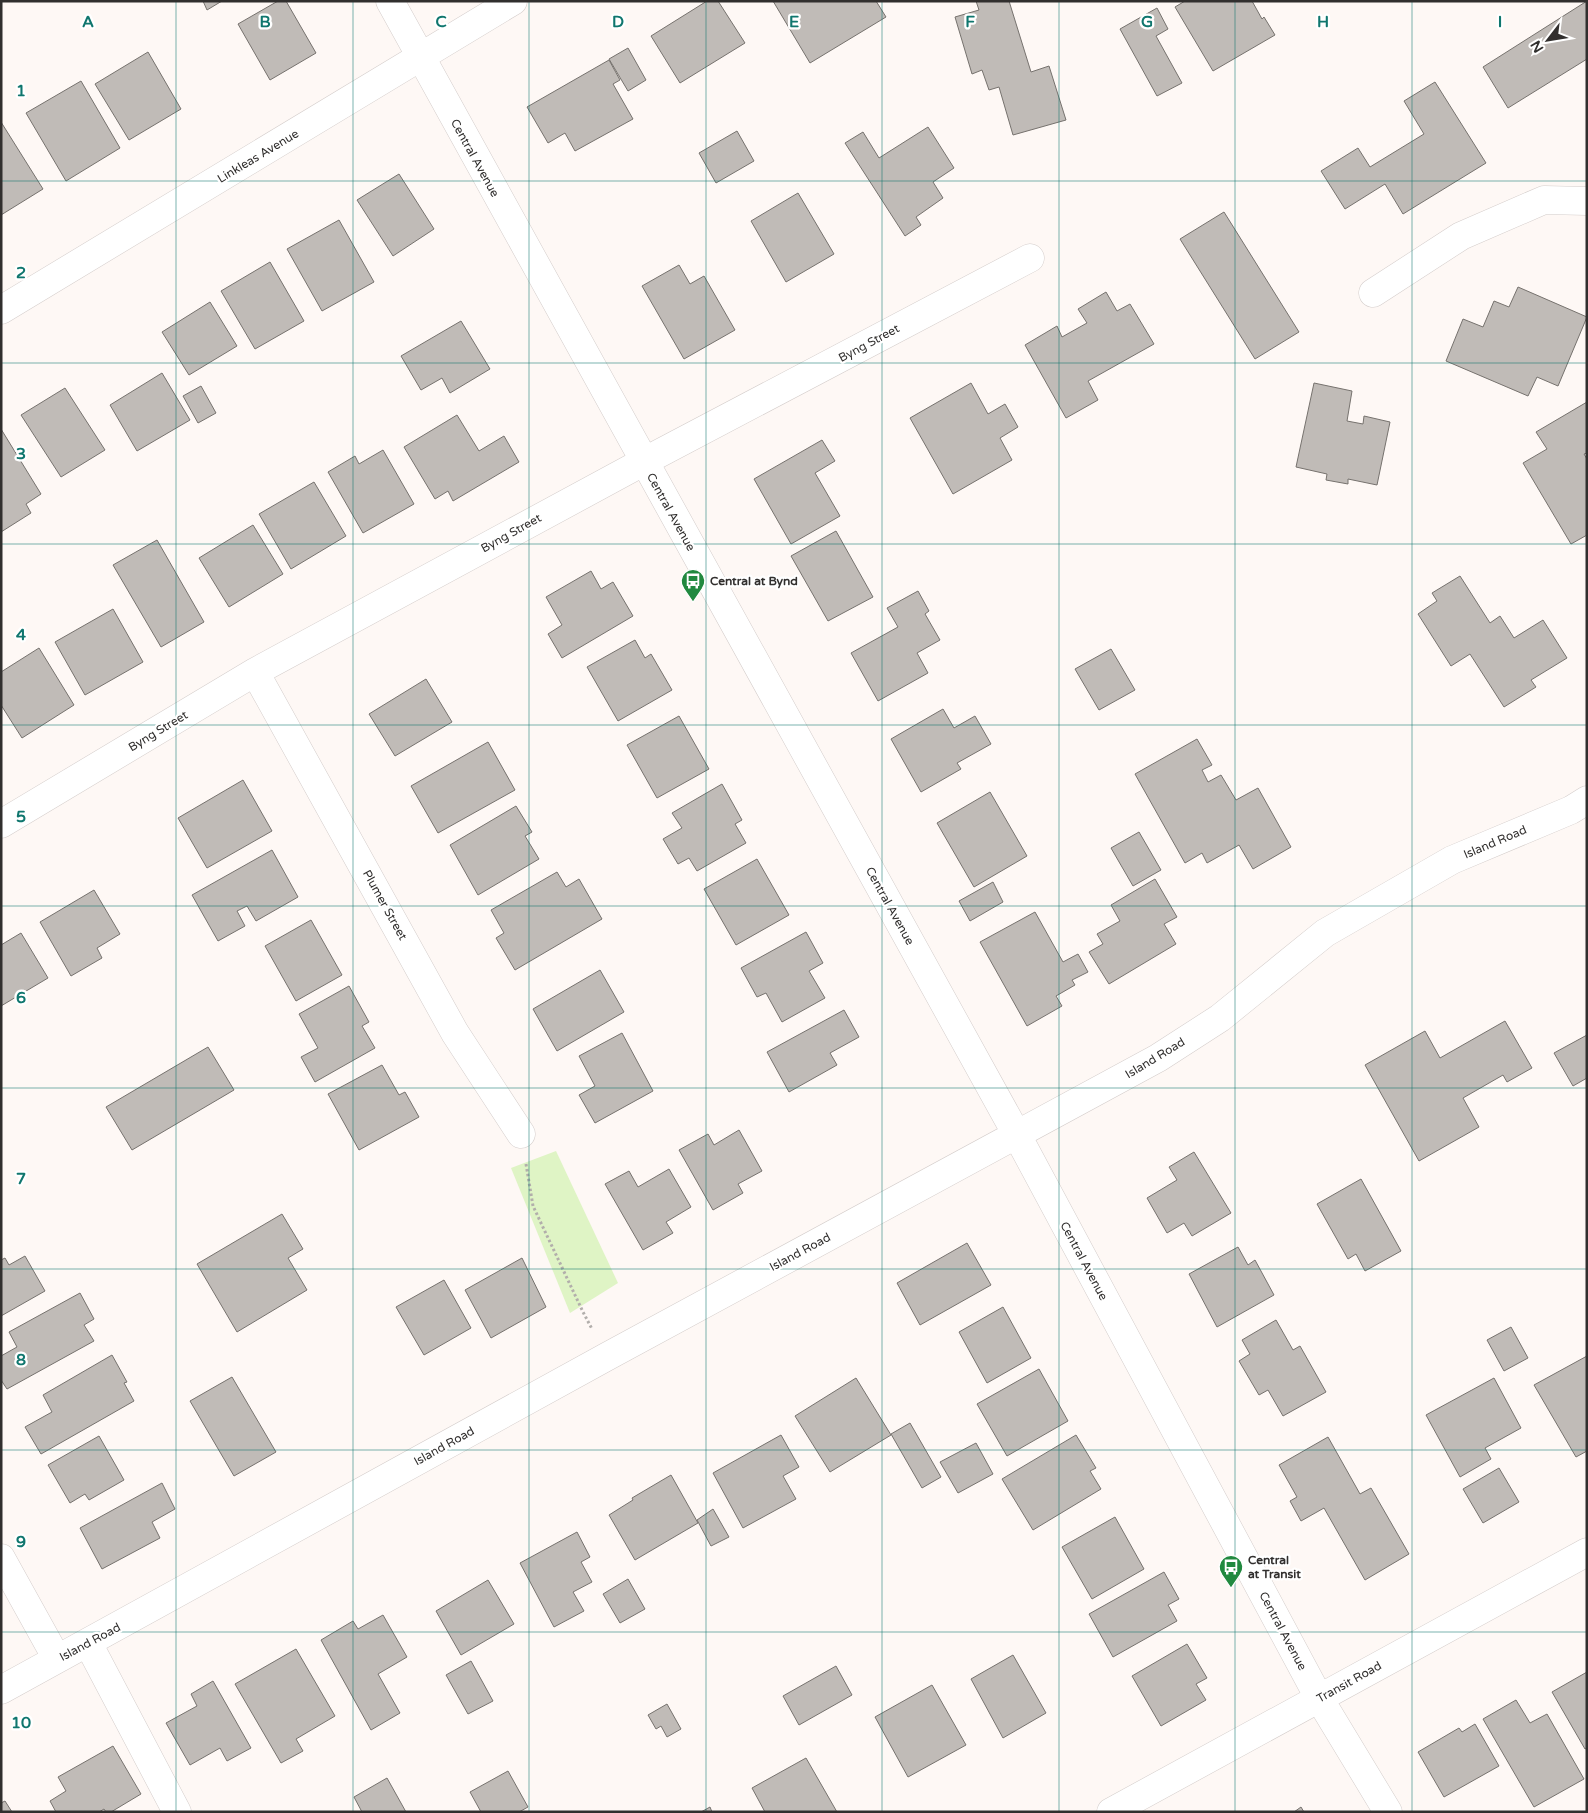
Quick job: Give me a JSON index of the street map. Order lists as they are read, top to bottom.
{
  "streets": {
    "street": [
      "Linkleas Avenue",
      "Central Avenue",
      "Byng Street",
      "Island Road",
      "Plumer Street",
      "Transit Road"
    ]
  },
  "crossings": [
    ["Linkleas Avenue", "Central Avenue"],
    ["Central Avenue", "Byng Street"],
    ["Central Avenue", "Island Road"],
    ["Central Avenue", "Transit Road"],
    ["Byng Street", "Plumer Street"]
  ],
  "places": {
    "bus stop": ["Central at Bynd", "Central at Transit"]
  },
  "north": "bottom left",
  "grid": {
    "columns": [
      "A",
      "B",
      "C",
      "D",
      "E",
      "F",
      "G",
      "H",
      "I"
    ],
    "rows": [
      "1",
      "2",
      "3",
      "4",
      "5",
      "6",
      "7",
      "8",
      "9",
      "10"
    ]
  }
}
